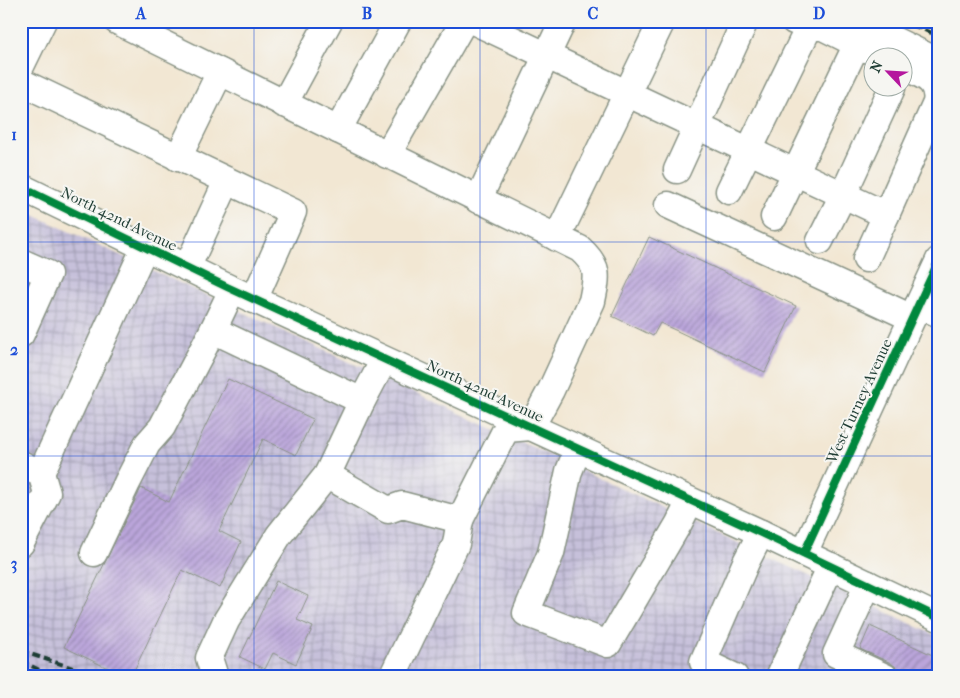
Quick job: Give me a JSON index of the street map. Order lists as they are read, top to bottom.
{
  "streets": {
    "street": ["North 42nd Avenue", "West Turney Avenue"]
  },
  "crossings": [
    ["North 42nd Avenue", "West Turney Avenue"]
  ],
  "north": "top left",
  "grid": {
    "columns": [
      "A",
      "B",
      "C",
      "D"
    ],
    "rows": ["1", "2", "3"]
  }
}
